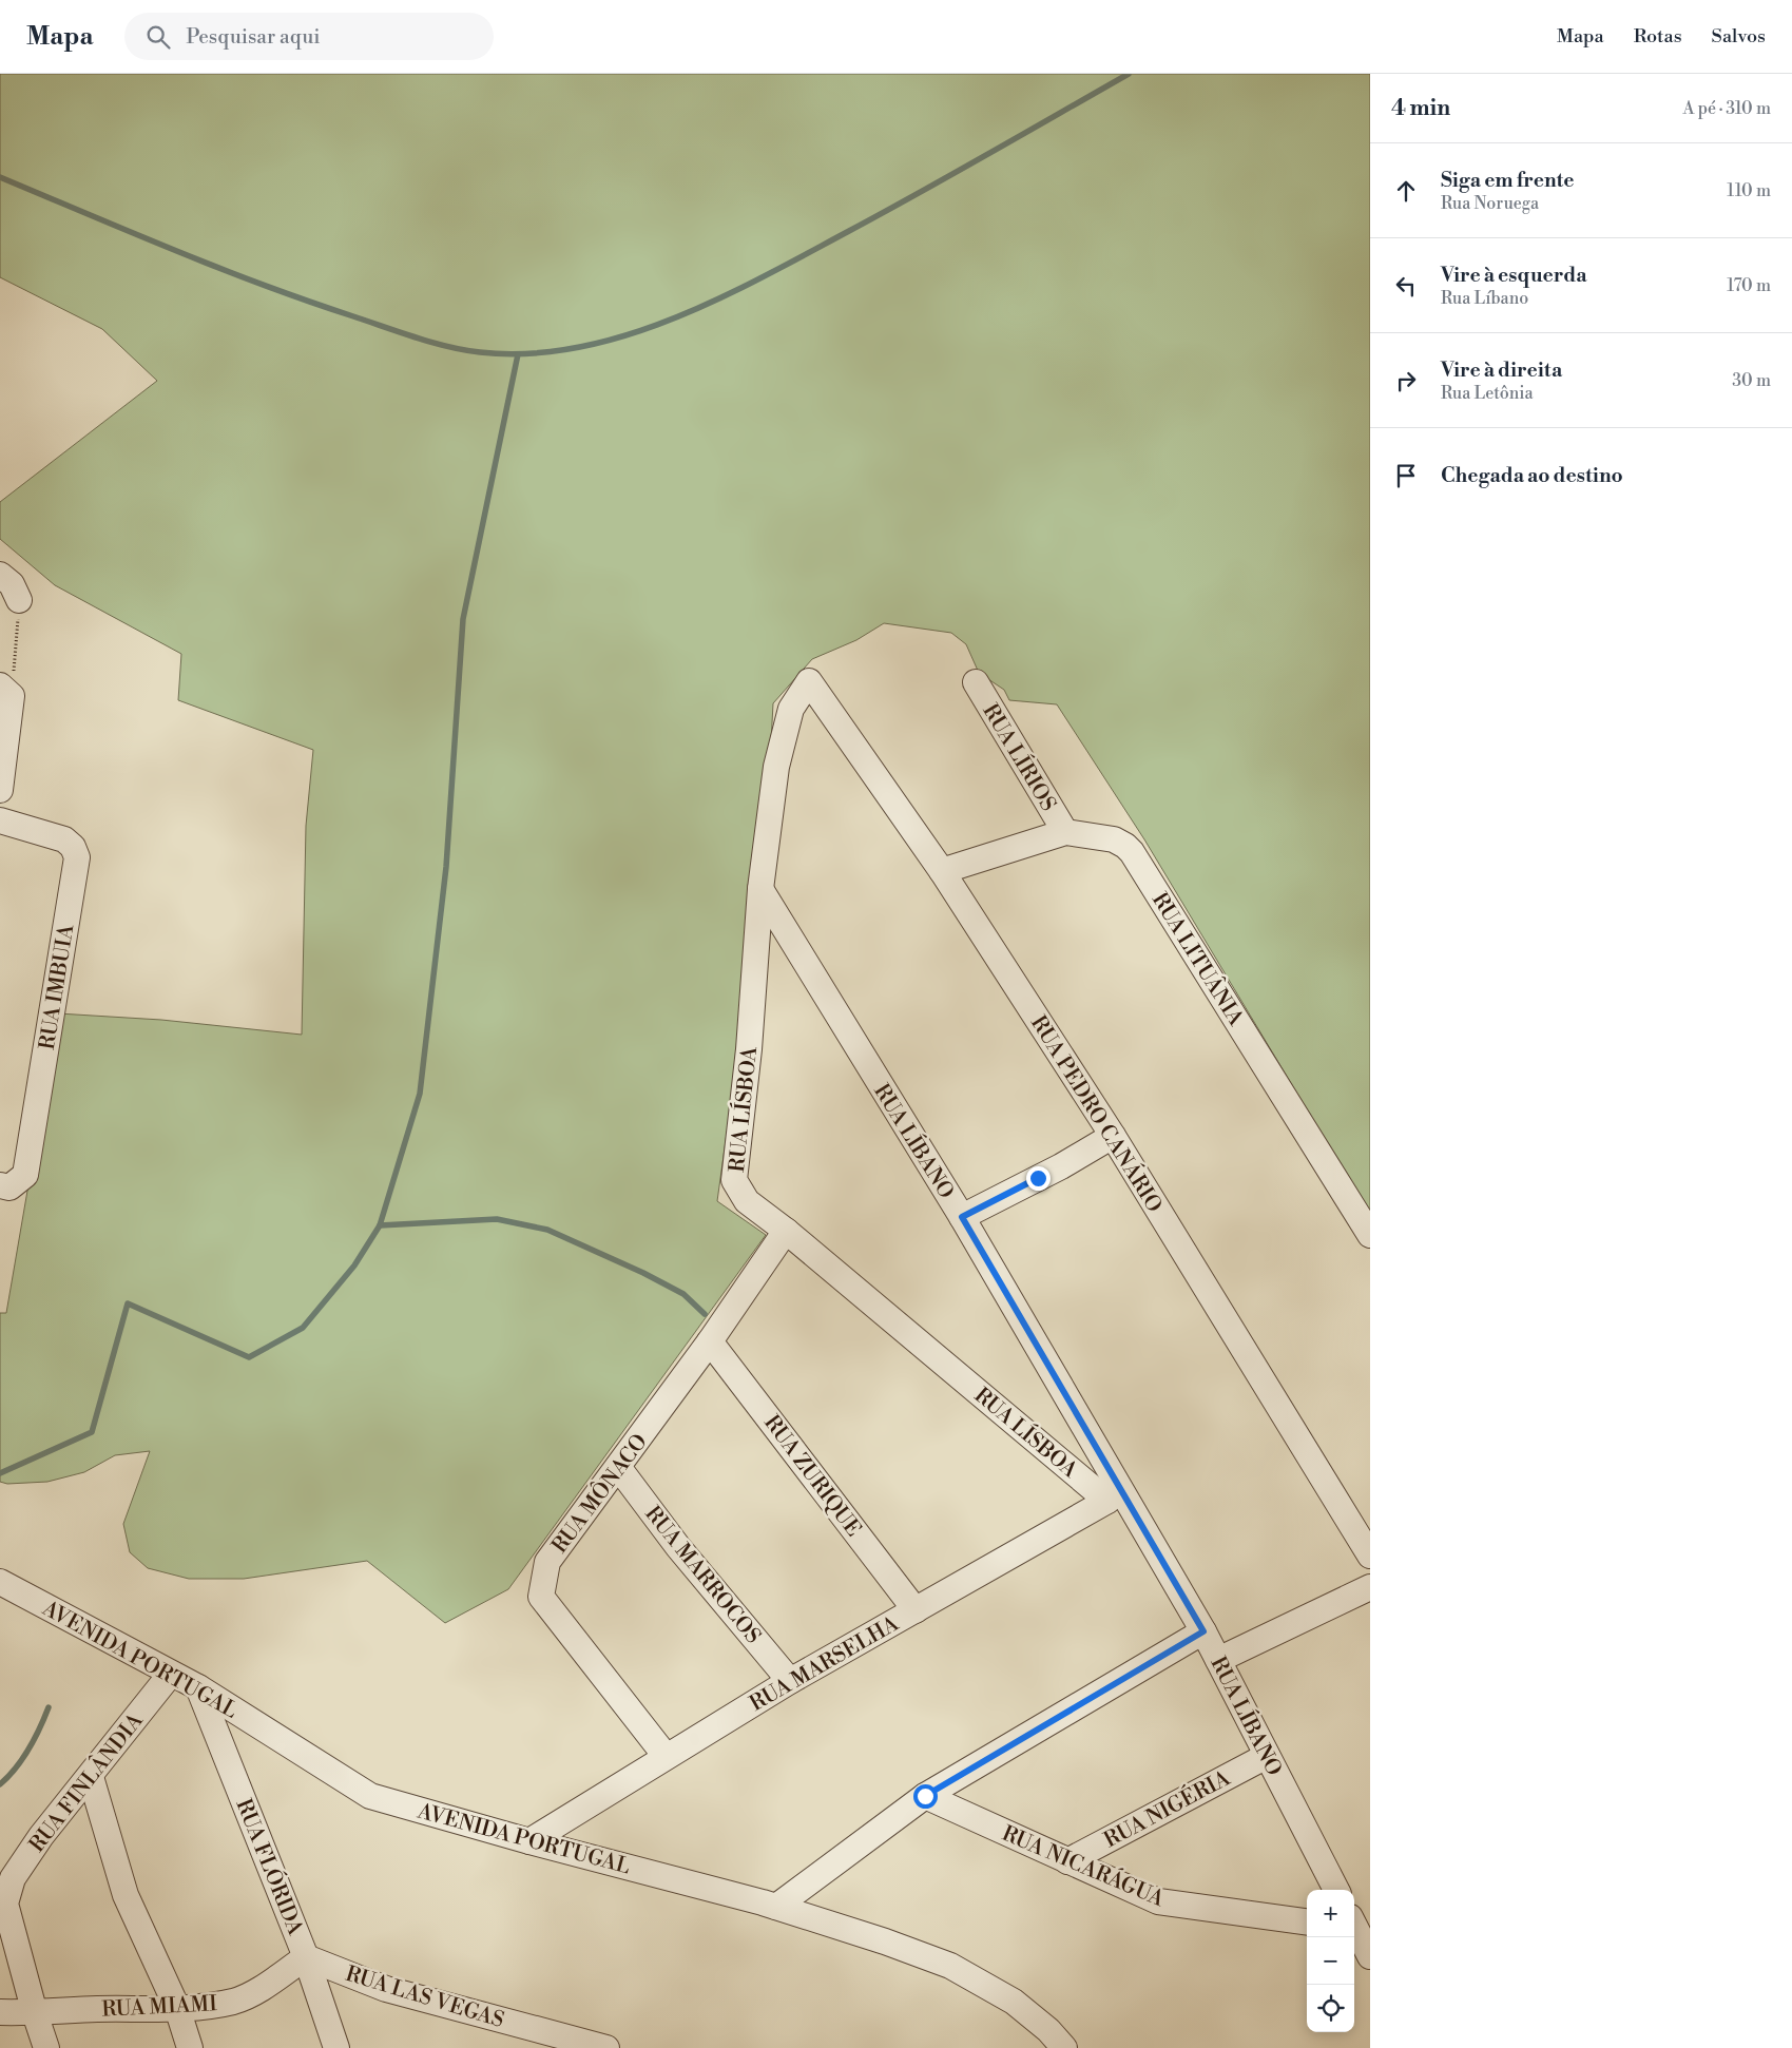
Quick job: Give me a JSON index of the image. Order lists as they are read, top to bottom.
{
  "streets": {
    "street": [
      "RUA LÍRIOS",
      "RUA LITUÂNIA",
      "RUA IMBUIA",
      "RUA LÍSBOA",
      "RUA PEDRO CANÁRIO",
      "RUA LÍBANO",
      "RUA ZURIQUE",
      "RUA MÔNACO",
      "RUA MARROCOS",
      "AVENIDA PORTUGAL",
      "RUA MARSELHA",
      "RUA FINLÂNDIA",
      "RUA NIGÉRIA",
      "RUA NICARÁGUA",
      "RUA FLÓRIDA",
      "RUA LAS VEGAS",
      "RUA MIAMI"
    ]
  },
  "crossings": [
    ["RUA LÍRIOS", "RUA LITUÂNIA"],
    ["RUA LITUÂNIA", "RUA PEDRO CANÁRIO"],
    ["RUA LÍSBOA", "RUA PEDRO CANÁRIO"],
    ["RUA LÍSBOA", "RUA LÍBANO"],
    ["RUA LÍSBOA", "RUA MÔNACO"],
    ["RUA LÍSBOA", "RUA MARSELHA"],
    ["RUA LÍBANO", "RUA MARSELHA"],
    ["RUA LÍBANO", "RUA NIGÉRIA"],
    ["RUA ZURIQUE", "RUA MÔNACO"],
    ["RUA ZURIQUE", "RUA MARSELHA"],
    ["RUA MÔNACO", "RUA MARROCOS"],
    ["RUA MÔNACO", "RUA MARSELHA"],
    ["RUA MARROCOS", "RUA MARSELHA"],
    ["AVENIDA PORTUGAL", "RUA MARSELHA"],
    ["AVENIDA PORTUGAL", "RUA FINLÂNDIA"],
    ["AVENIDA PORTUGAL", "RUA FLÓRIDA"],
    ["RUA FINLÂNDIA", "RUA MIAMI"],
    ["RUA NIGÉRIA", "RUA NICARÁGUA"],
    ["RUA FLÓRIDA", "RUA LAS VEGAS"],
    ["RUA FLÓRIDA", "RUA MIAMI"],
    ["RUA LAS VEGAS", "RUA MIAMI"]
  ],
  "page": {
    "header": "Mapa",
    "search": "Pesquisar aqui",
    "nav": ["Mapa", "Rotas", "Salvos"],
    "heading": ["4 min", "A pé · 310 m"],
    "list": [
      ["Siga em frente", "Rua Noruega", "110 m"],
      ["Vire à esquerda", "Rua Líbano", "170 m"],
      ["Vire à direita", "Rua Letônia", "30 m"],
      "Chegada ao destino"
    ],
    "map_buttons": ["+", "−"]
  }
}
